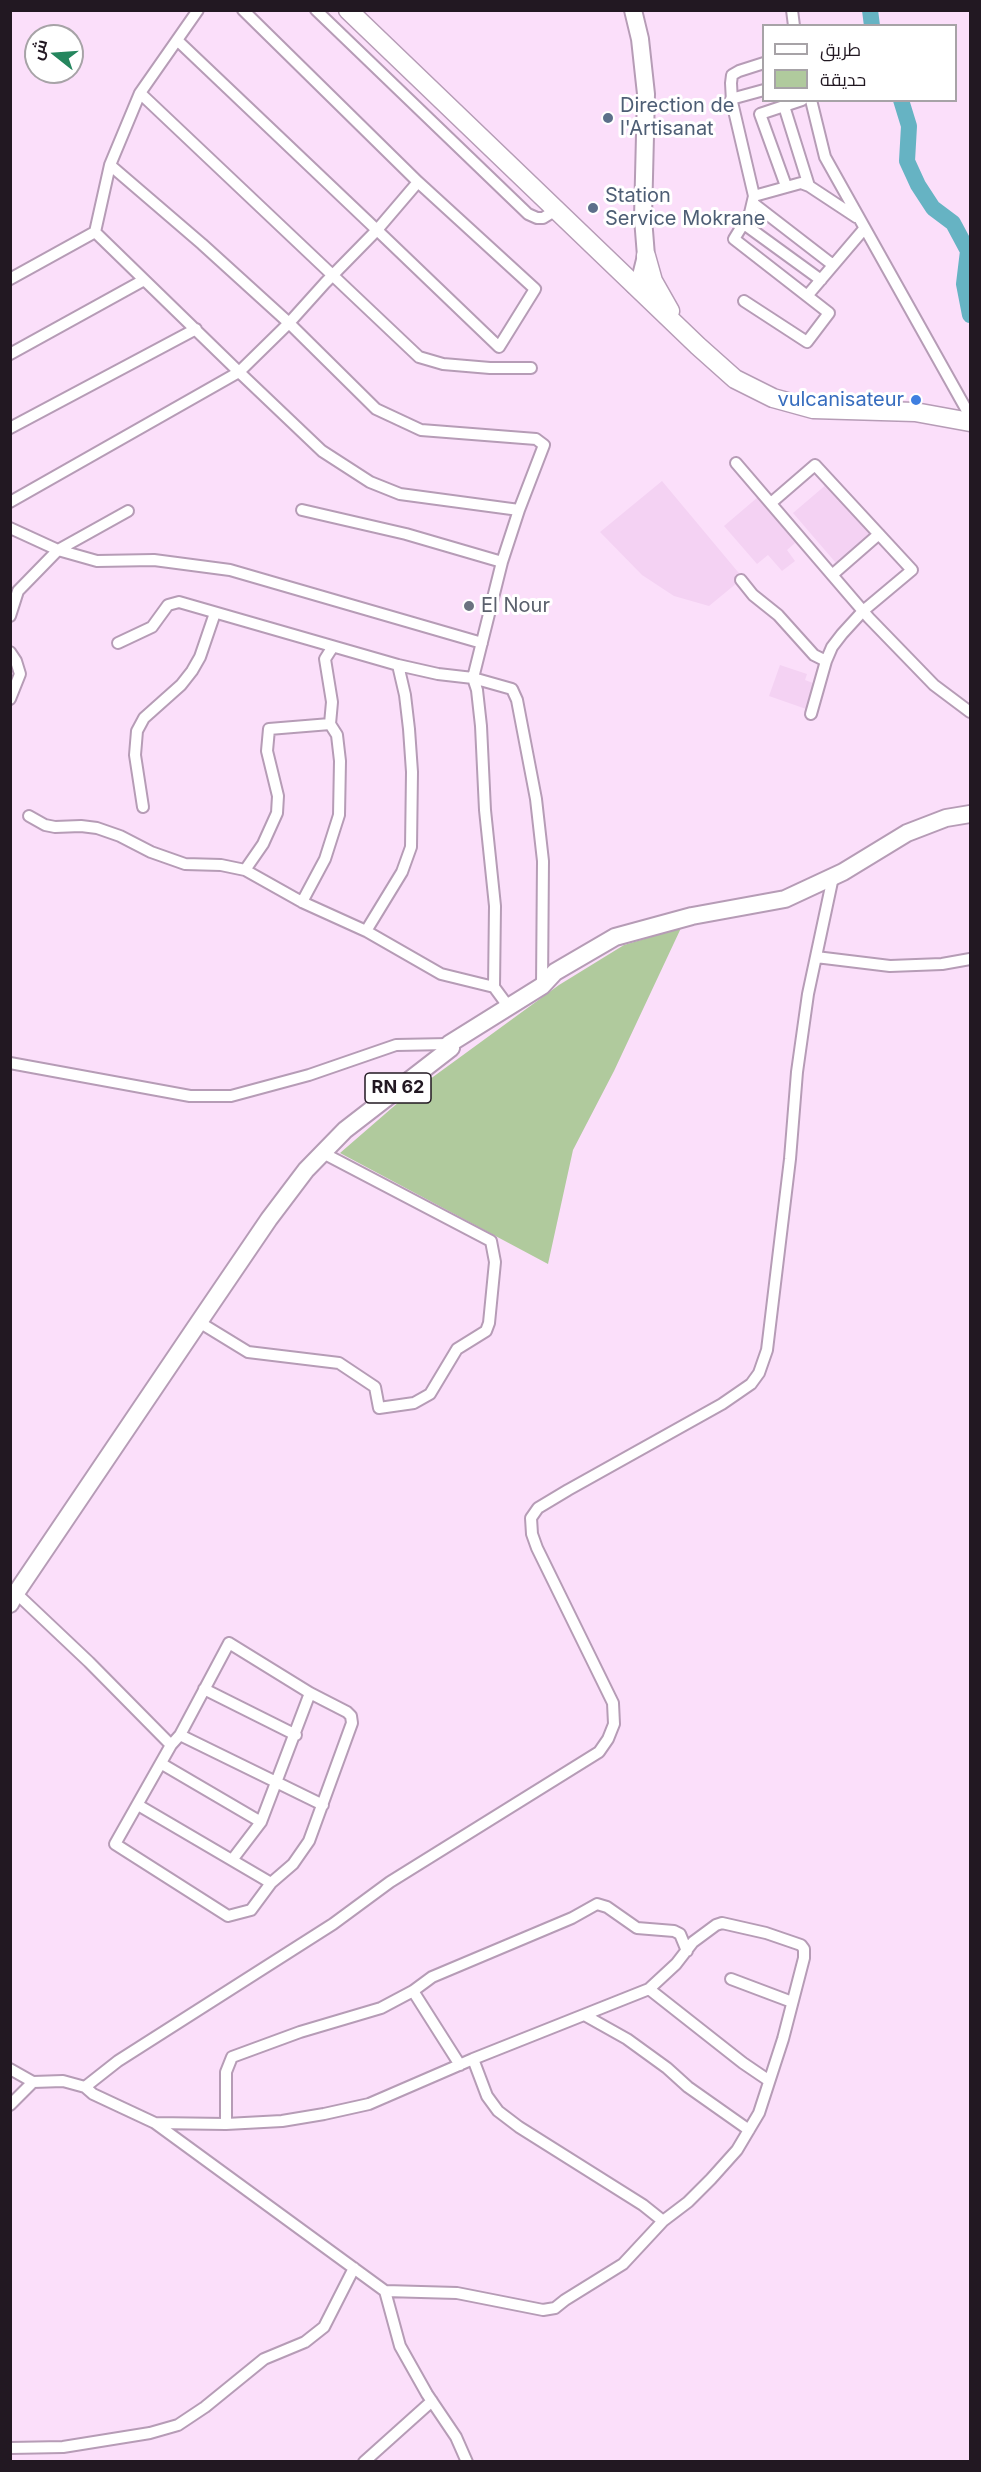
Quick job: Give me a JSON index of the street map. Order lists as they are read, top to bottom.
{
  "streets": {
    "main road": ["RN 62"]
  },
  "places": [
    "Direction de l'Artisanat",
    "Station Service Mokrane",
    "vulcanisateur",
    "El Nour"
  ],
  "legend": ["طريق", "حديقة"],
  "north": "left"
}
